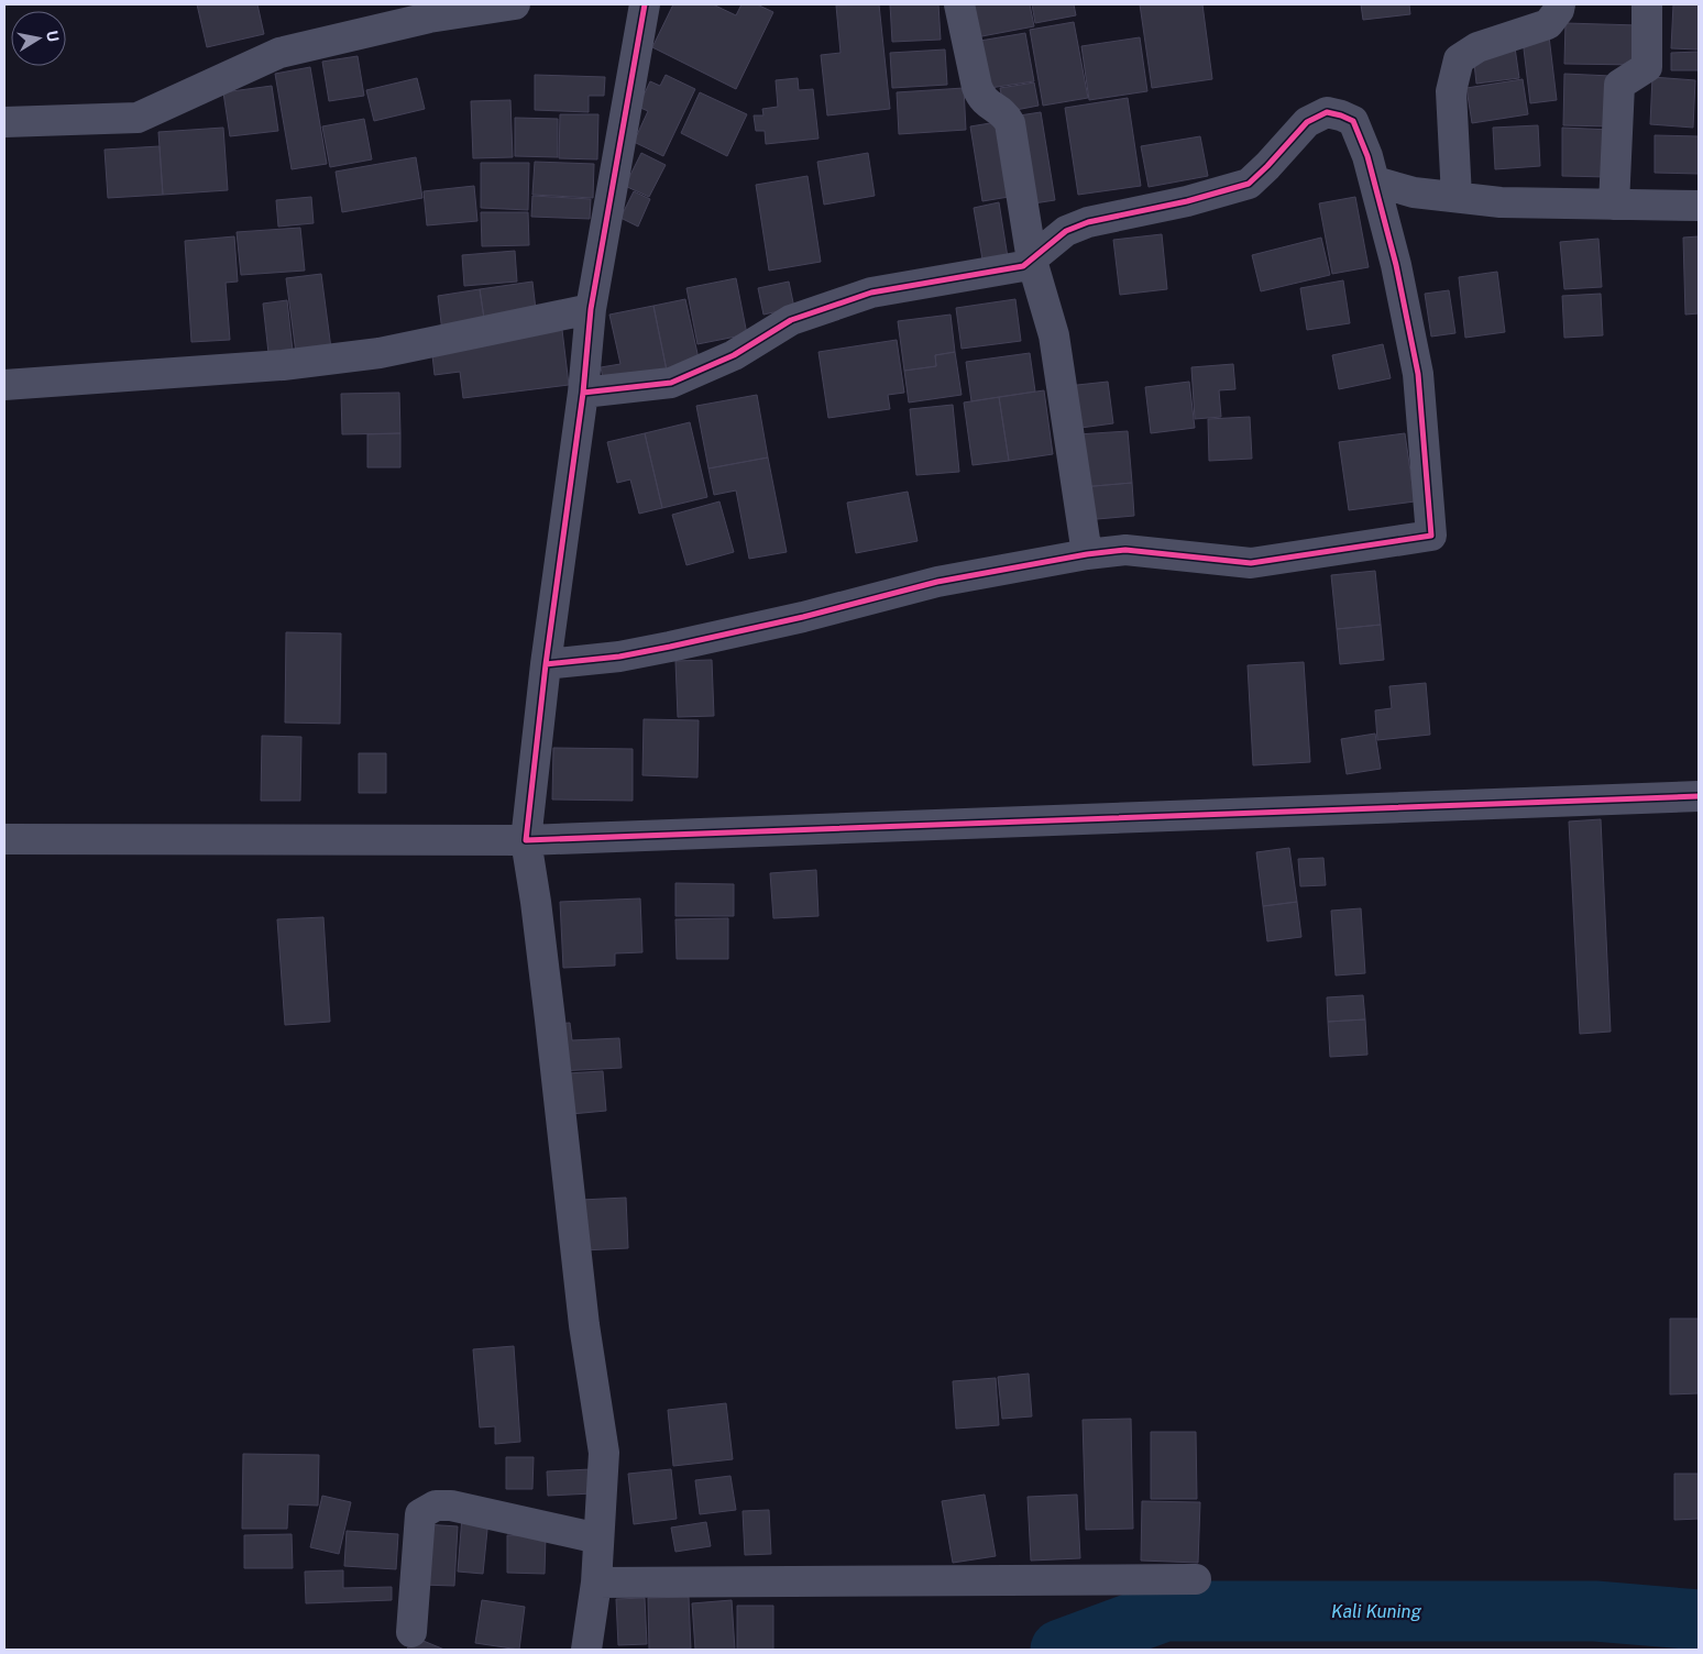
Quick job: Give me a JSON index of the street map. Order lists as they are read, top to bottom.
{
  "water": ["Kali Kuning"],
  "north": "right"
}
